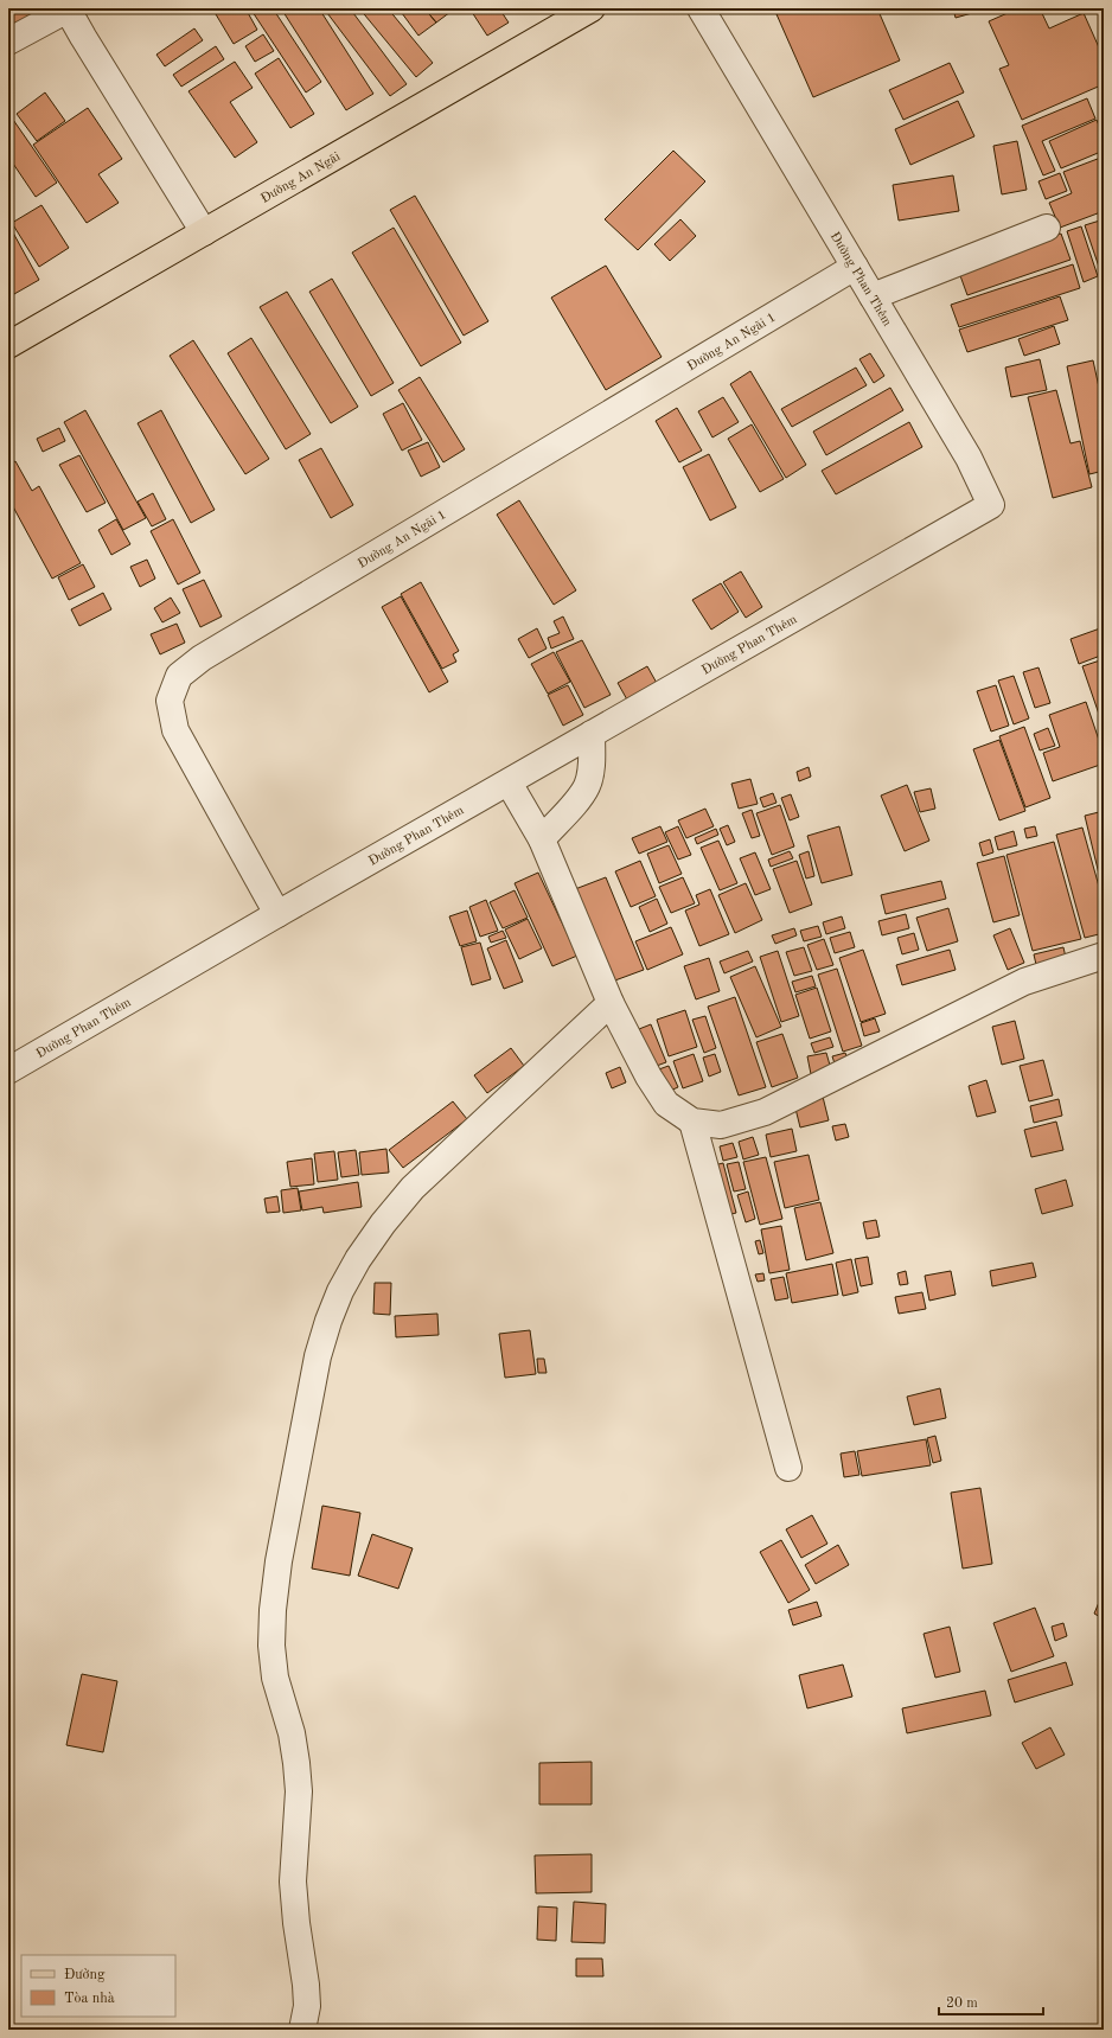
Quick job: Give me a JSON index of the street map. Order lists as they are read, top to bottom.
{
  "streets": {
    "main road": ["Đường An Ngãi"],
    "street": ["Đường Phan Thêm", "Đường An Ngãi 1"]
  },
  "crossings": [
    ["Đường Phan Thêm", "Đường An Ngãi 1"]
  ],
  "legend": ["Đường", "Tòa nhà"],
  "scale_bar": "20 m"
}
